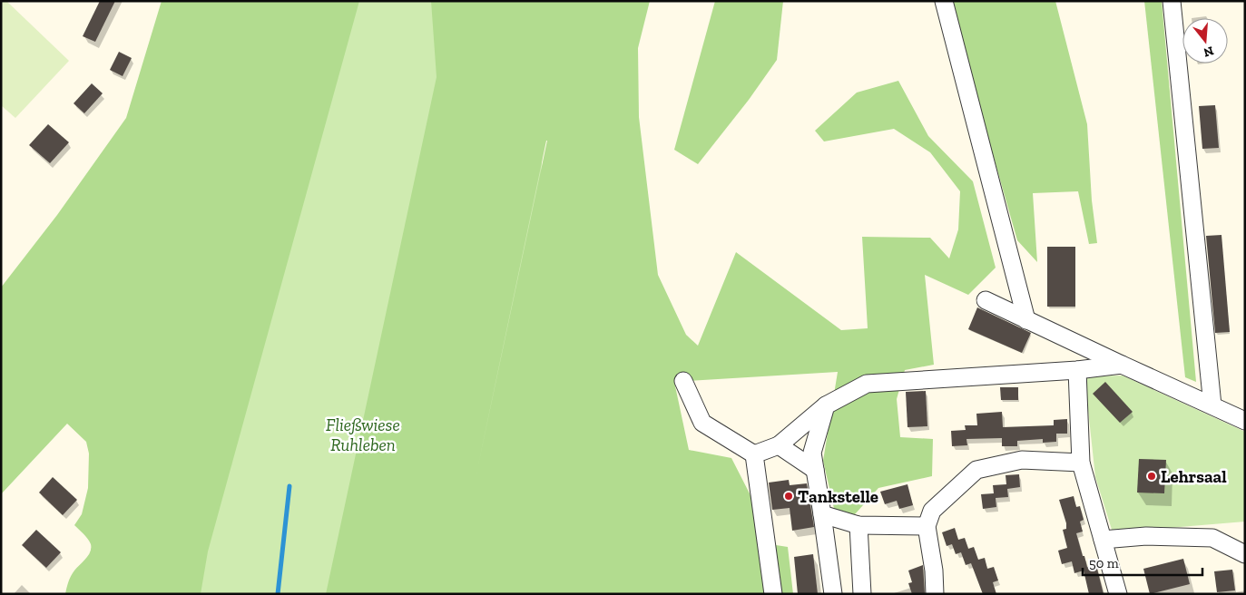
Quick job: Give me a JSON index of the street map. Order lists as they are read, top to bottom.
{
  "parks": ["Fließwiese Ruhleben"],
  "places": ["Lehrsaal", "Tankstelle"],
  "scale_bar": "50 m",
  "north": "bottom"
}
